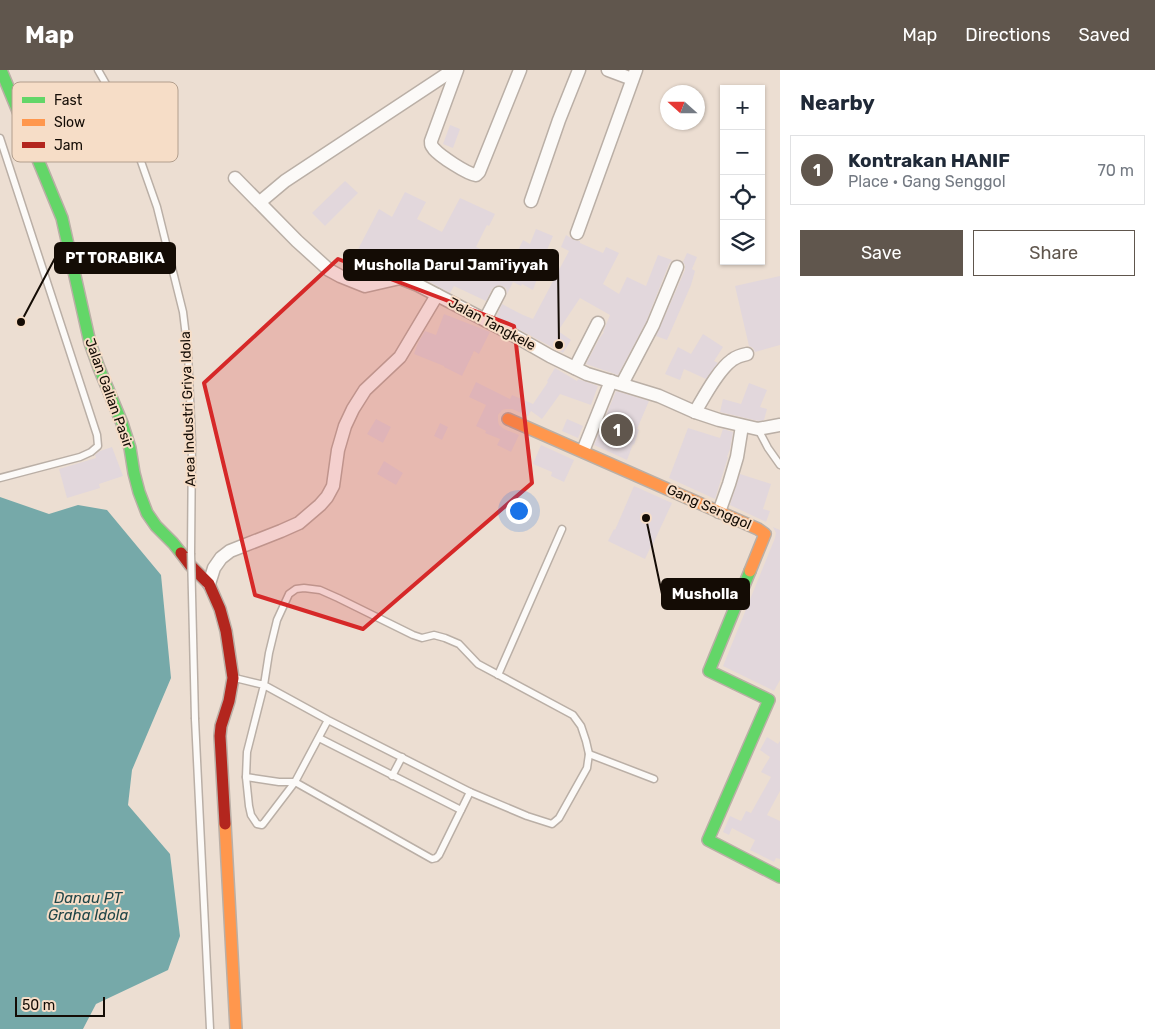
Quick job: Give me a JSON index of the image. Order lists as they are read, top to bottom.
{
  "streets": {
    "street": ["Jalan Tangkele", "Jalan Galian Pasir", "Gang Senggol"],
    "lane": ["Area Industri Griya Idola"]
  },
  "water": ["Danau PT Graha Idola"],
  "places": ["PT TORABIKA", "Musholla Darul Jami'iyyah", "Musholla"],
  "legend": ["Fast", "Slow", "Jam"],
  "scale_bar": "50 m",
  "north": "left",
  "page": {
    "header": "Map",
    "nav": ["Map", "Directions", "Saved"],
    "heading": "Nearby",
    "map_buttons": ["+", "−"],
    "list": [
      {
        "mark": "1",
        "name": "Kontrakan HANIF",
        "note": "Place · Gang Senggol",
        "value": "70 m"
      }
    ],
    "buttons": ["Save", "Share"],
    "pins": "1",
    "scale": "50 m"
  }
}
